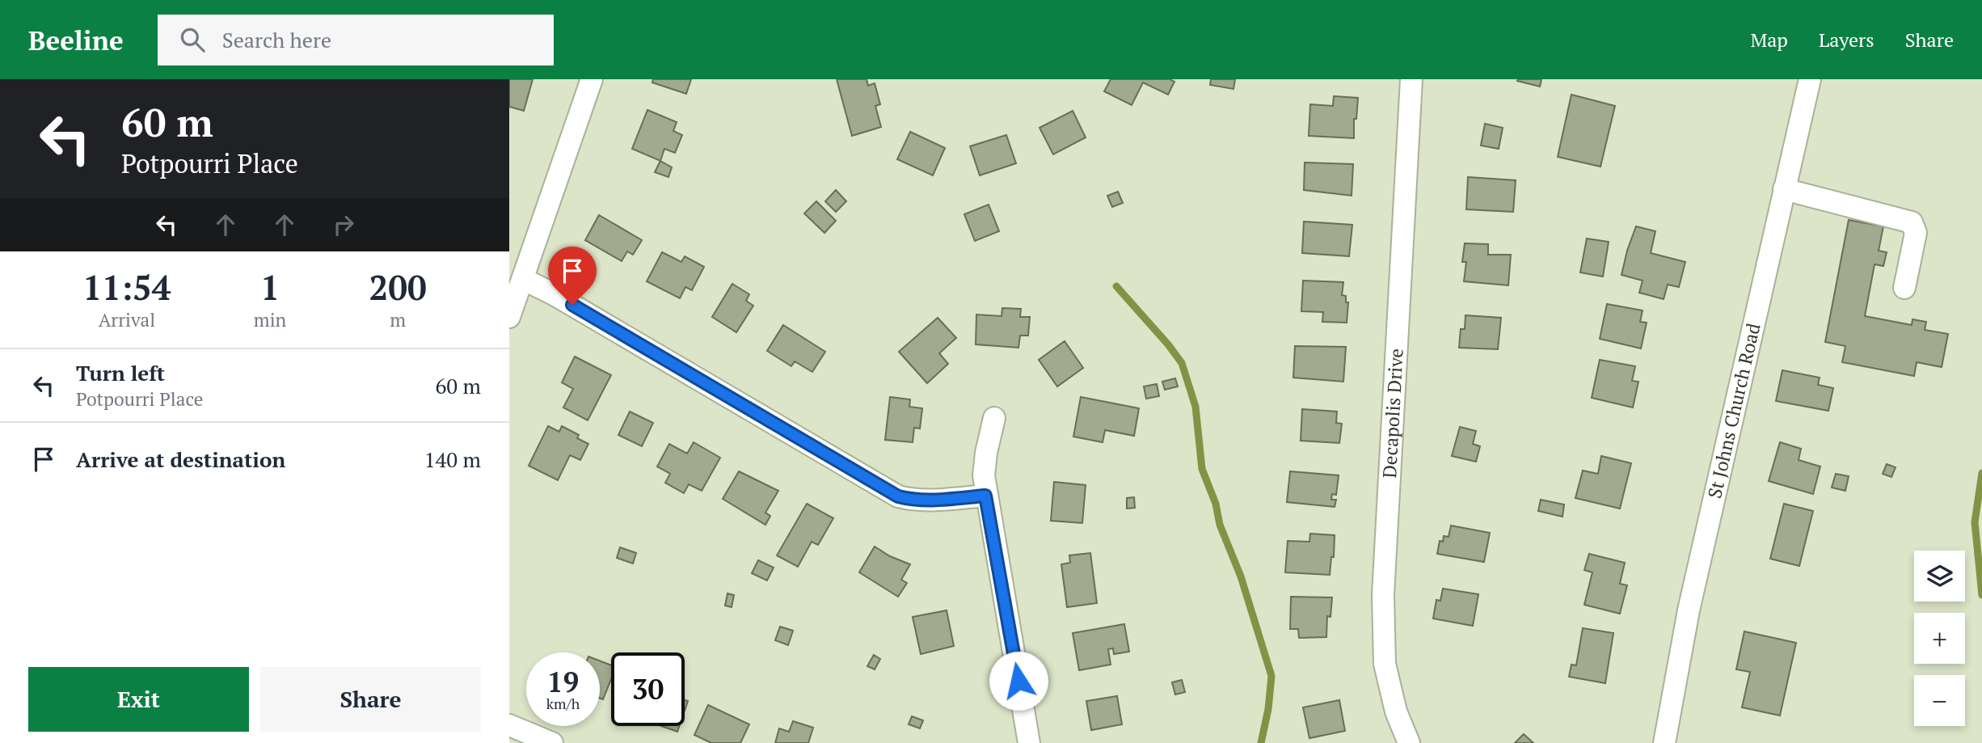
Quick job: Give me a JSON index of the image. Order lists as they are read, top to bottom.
{
  "streets": {
    "street": ["St Johns Church Road", "Decapolis Drive"]
  },
  "page": {
    "header": "Beeline",
    "search": "Search here",
    "nav": ["Map", "Layers", "Share"],
    "turn": ["60 m", "Potpourri Place"],
    "eta": [
      "11:54",
      "Arrival",
      "1",
      "min",
      "200",
      "m"
    ],
    "list": [
      {
        "name": "Turn left",
        "note": "Potpourri Place",
        "value": "60 m"
      },
      {
        "name": "Arrive at destination",
        "value": "140 m"
      }
    ],
    "map_buttons": ["+", "−"],
    "speed": "19 km/h",
    "limit": "30",
    "buttons": ["Exit", "Share"]
  }
}
